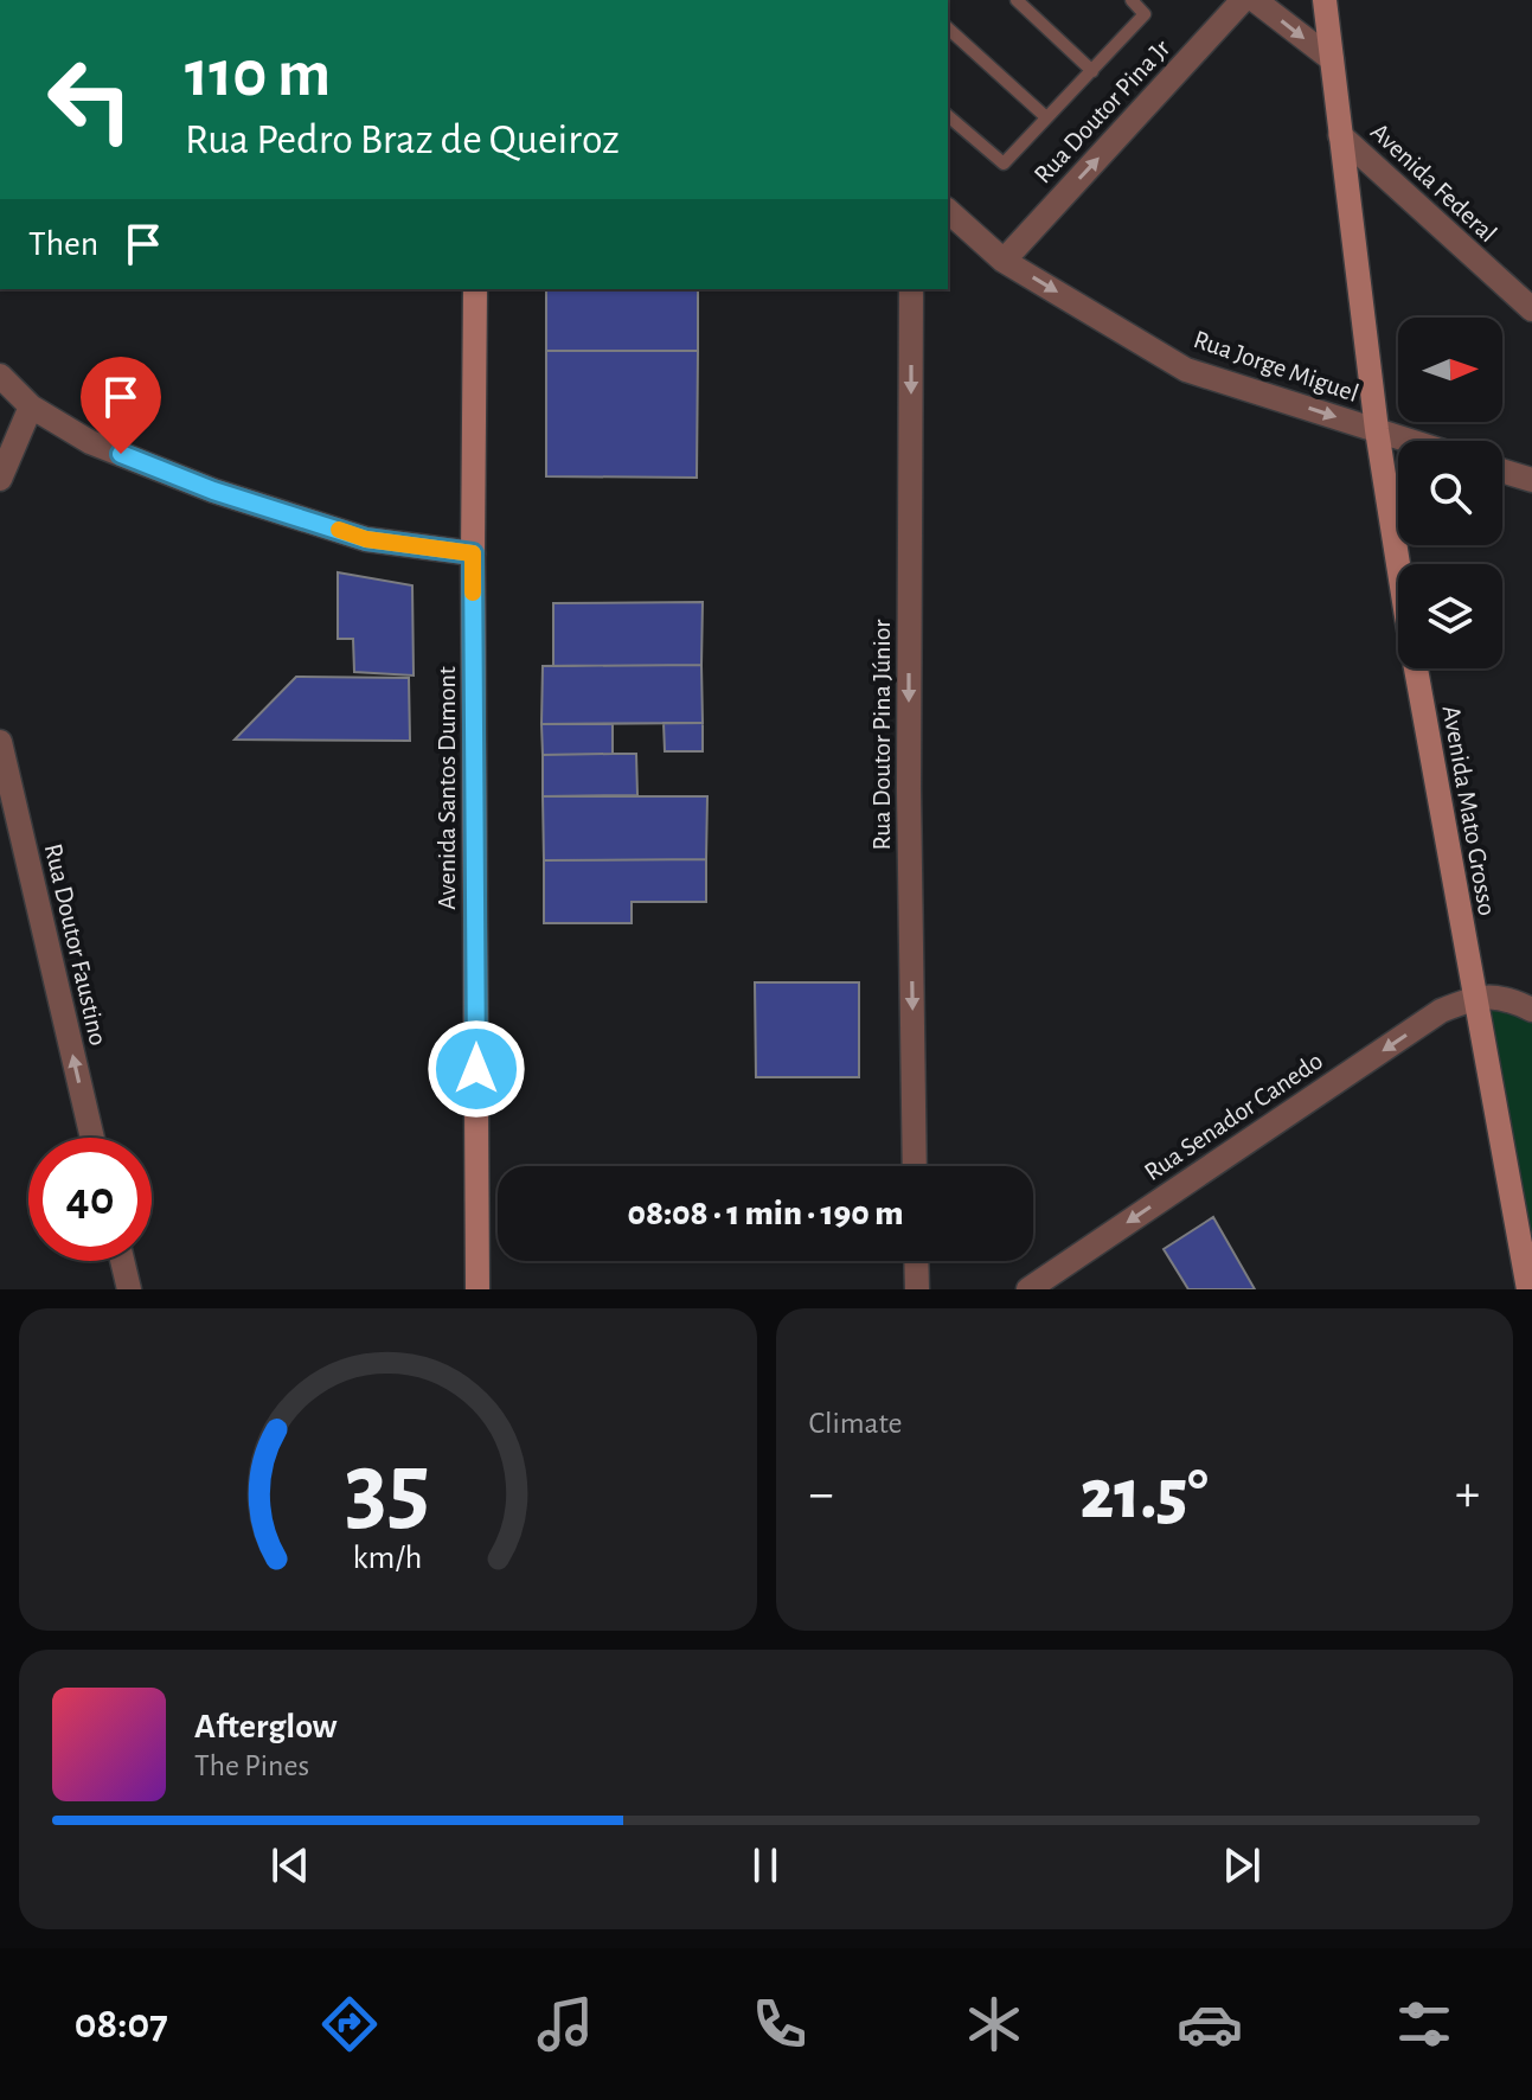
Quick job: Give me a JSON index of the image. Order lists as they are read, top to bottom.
{
  "streets": {
    "main road": ["Avenida Santos Dumont", "Avenida Mato Grosso"],
    "street": [
      "Rua Doutor Pina Jr",
      "Avenida Federal",
      "Rua Jorge Miguel",
      "Rua Doutor Pina Júnior",
      "Rua Doutor Faustino",
      "Rua Senador Canedo"
    ]
  },
  "crossings": [
    ["Rua Doutor Pina Jr", "Rua Jorge Miguel"],
    ["Avenida Federal", "Avenida Mato Grosso"],
    ["Rua Jorge Miguel", "Avenida Mato Grosso"],
    ["Avenida Mato Grosso", "Rua Senador Canedo"]
  ],
  "one_way": [
    "Rua Doutor Pina Jr",
    "Rua Jorge Miguel",
    "Rua Doutor Pina Júnior",
    "Rua Doutor Faustino",
    "Rua Senador Canedo"
  ],
  "north": "right",
  "page": {
    "turn": ["110 m", "Rua Pedro Braz de Queiroz"],
    "then": "Then",
    "limit": "40",
    "trip": "08:08 · 1 min · 190 m",
    "tile": "Climate",
    "heat": ["−", "21.5°", "+"],
    "song": ["Afterglow", "The Pines"],
    "tabs": "08:07",
    "gauge": ["35", "km/h"]
  }
}
